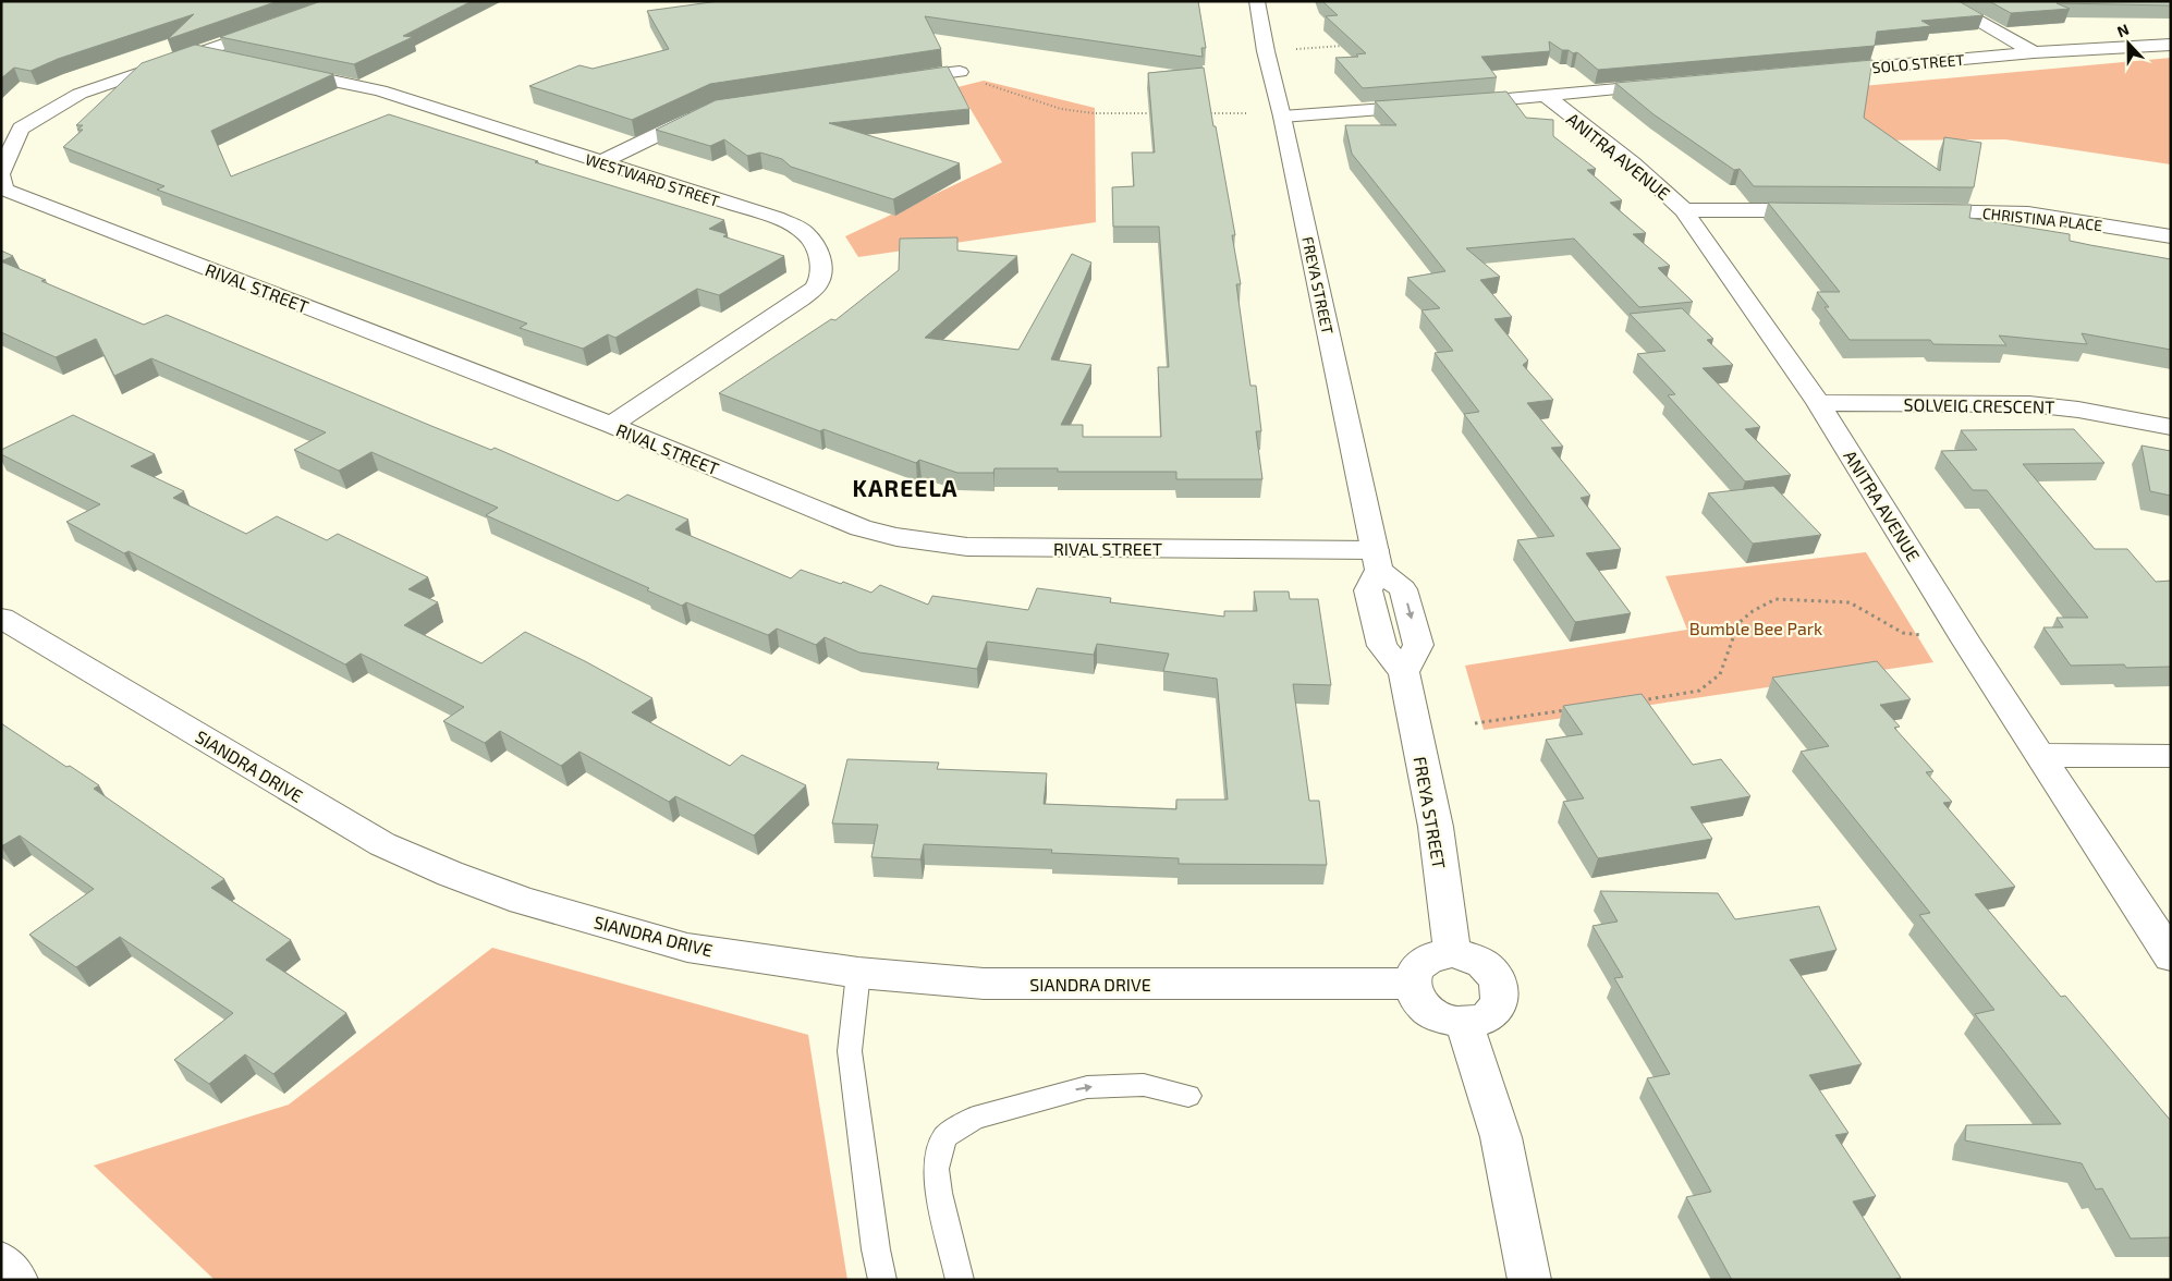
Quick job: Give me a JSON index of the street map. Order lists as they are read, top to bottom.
{
  "streets": {
    "street": [
      "SOLO STREET",
      "ANITRA AVENUE",
      "WESTWARD STREET",
      "CHRISTINA PLACE",
      "FREYA STREET",
      "RIVAL STREET",
      "SOLVEIG CRESCENT",
      "SIANDRA DRIVE"
    ]
  },
  "crossings": [
    ["ANITRA AVENUE", "SOLVEIG CRESCENT"],
    ["WESTWARD STREET", "RIVAL STREET"],
    ["FREYA STREET", "RIVAL STREET"],
    ["FREYA STREET", "SIANDRA DRIVE"]
  ],
  "districts": ["KAREELA"],
  "parks": ["Bumble Bee Park"],
  "north": "top"
}
